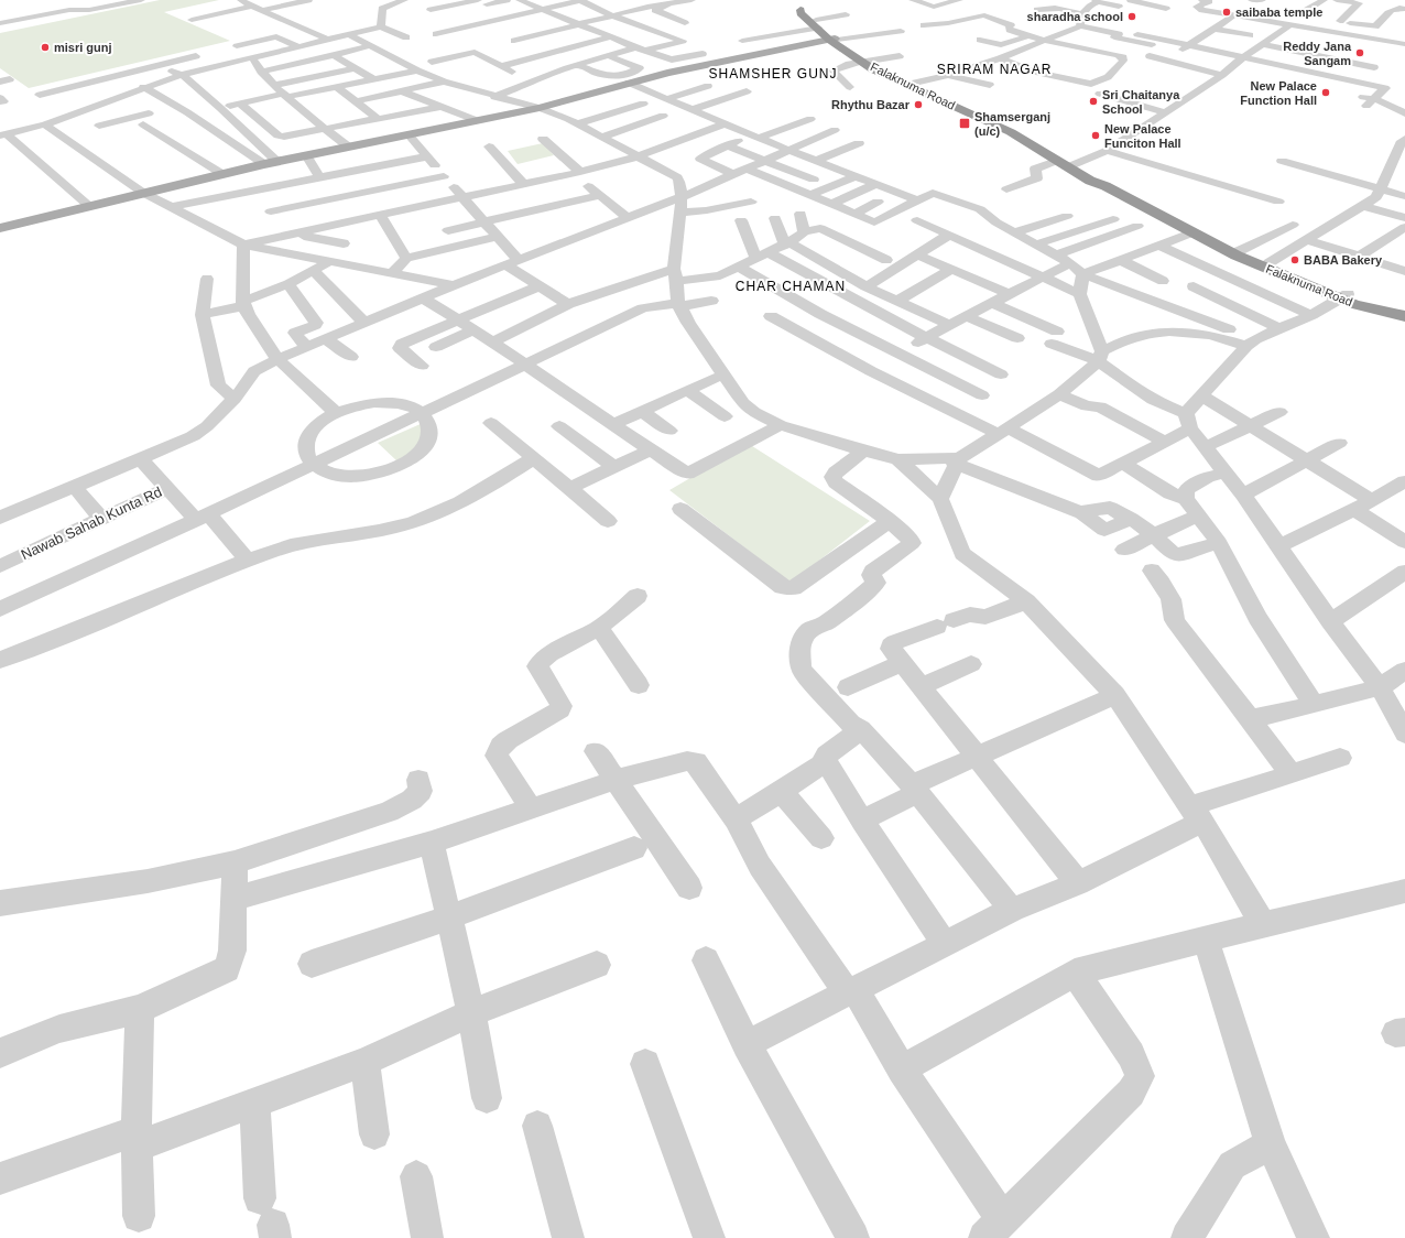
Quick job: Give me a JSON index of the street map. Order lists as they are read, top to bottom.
{
  "streets": {
    "highway": ["Falaknuma Road"],
    "street": ["Nawab Sahab Kunta Rd"]
  },
  "districts": ["SRIRAM NAGAR", "SHAMSHER GUNJ", "CHAR CHAMAN"],
  "places": {
    "other": [
      "saibaba temple",
      "sharadha school",
      "misri gunj",
      "Reddy Jana Sangam",
      "New Palace Function Hall",
      "Sri Chaitanya School",
      "Rhythu Bazar",
      "New Palace Funciton Hall",
      "BABA Bakery"
    ],
    "transit": ["Shamserganj (u/c)"]
  }
}
